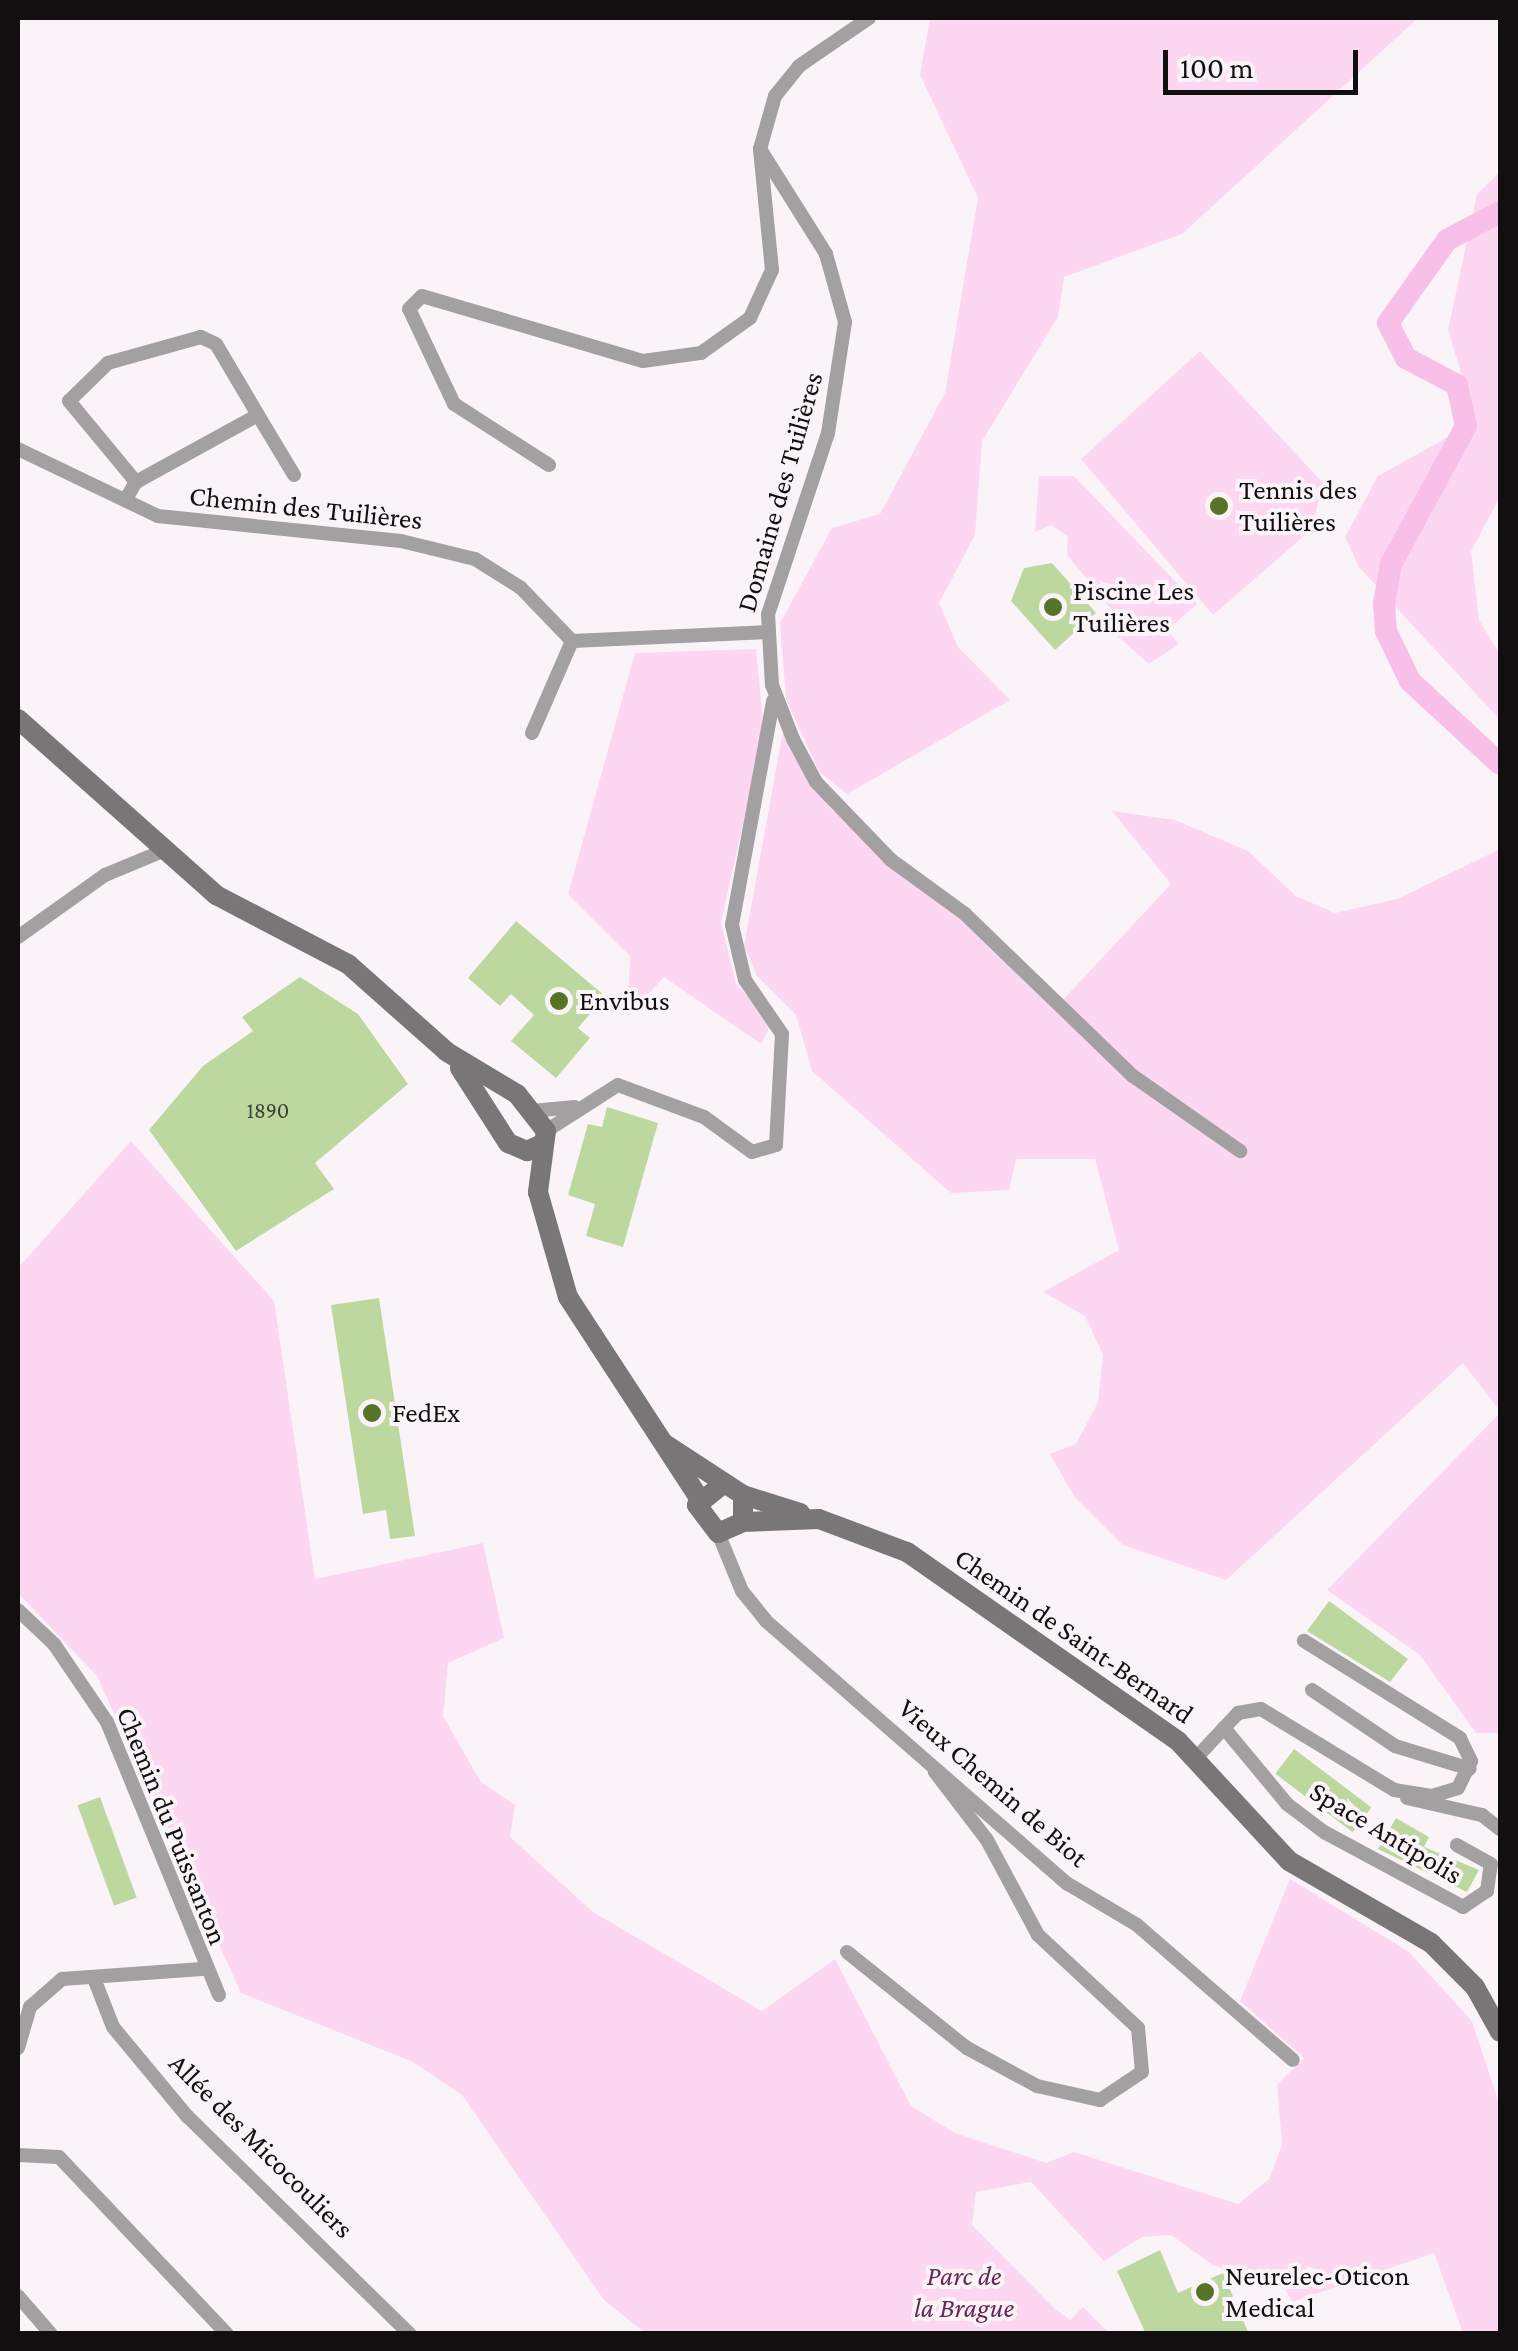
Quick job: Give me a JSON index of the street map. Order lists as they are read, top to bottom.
{
  "streets": {
    "main road": ["Chemin de Saint-Bernard"],
    "street": [
      "Domaine des Tuilières",
      "Chemin des Tuilières",
      "Vieux Chemin de Biot",
      "Chemin du Puissanton",
      "Space Antipolis",
      "Allée des Micocouliers"
    ]
  },
  "crossings": [
    ["Chemin de Saint-Bernard", "Vieux Chemin de Biot"]
  ],
  "parks": ["Parc de la Brague"],
  "places": [
    "Tennis des Tuilières",
    "Piscine Les Tuilières",
    "Envibus",
    "FedEx",
    "Neurelec-Oticon Medical"
  ],
  "house_numbers": ["1890"],
  "scale_bar": "100 m"
}
